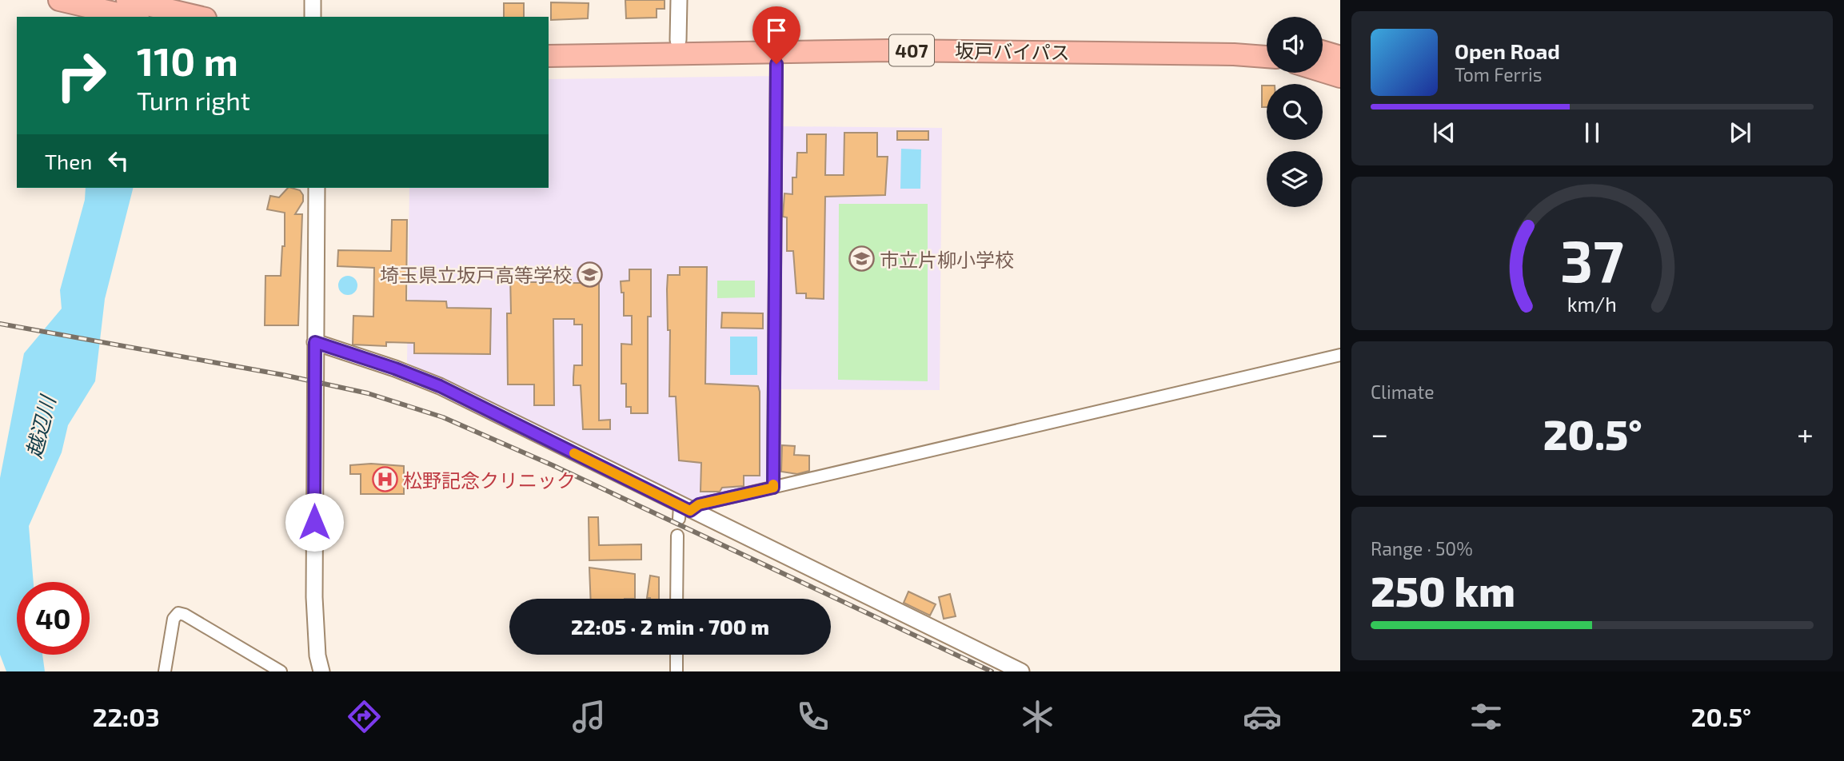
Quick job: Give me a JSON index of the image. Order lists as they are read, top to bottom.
{
  "streets": {
    "highway": ["407", "坂戸バイパス"]
  },
  "water": ["越辺川"],
  "places": {
    "school or university": ["市立片柳小学校", "埼玉県立坂戸高等学校"],
    "hospital": ["松野記念クリニック"]
  },
  "page": {
    "turn": ["110 m", "Turn right"],
    "song": ["Open Road", "Tom Ferris"],
    "then": "Then",
    "tile": [
      "Climate",
      ["Range · 50%", "250 km"]
    ],
    "heat": ["−", "20.5°", "+"],
    "limit": "40",
    "trip": "22:05 · 2 min · 700 m",
    "tabs": ["22:03", "20.5°"],
    "gauge": ["37", "km/h"]
  }
}
